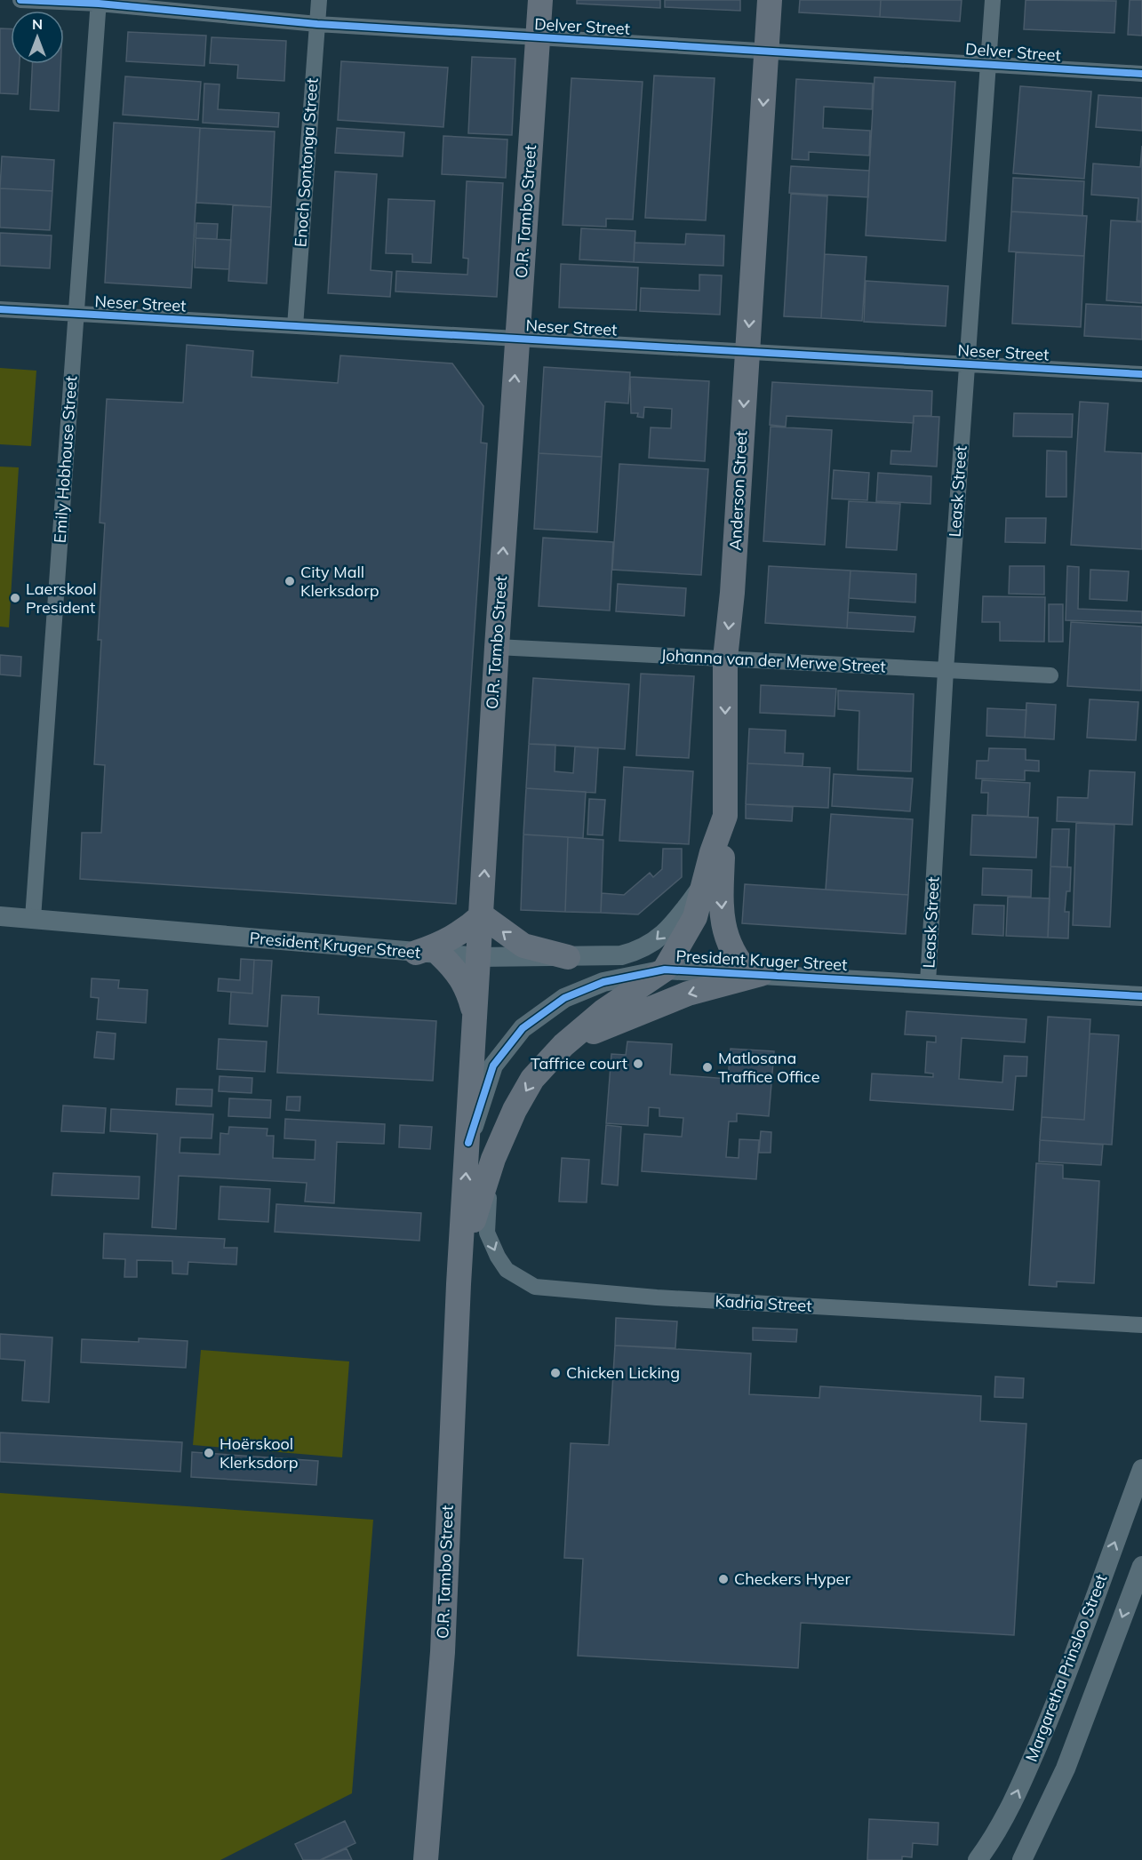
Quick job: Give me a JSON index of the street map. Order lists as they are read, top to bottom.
{
  "streets": {
    "main road": ["O.R. Tambo Street", "Anderson Street"],
    "street": [
      "Delver Street",
      "Enoch Sontonga Street",
      "Neser Street",
      "Emily Hobhouse Street",
      "Leask Street",
      "Johanna van der Merwe Street",
      "President Kruger Street",
      "Kadria Street",
      "Margaretha Prinsloo Street"
    ]
  },
  "crossings": [
    ["Delver Street", "Enoch Sontonga Street"],
    ["Delver Street", "O.R. Tambo Street"],
    ["Delver Street", "Emily Hobhouse Street"],
    ["Delver Street", "Anderson Street"],
    ["Delver Street", "Leask Street"],
    ["Enoch Sontonga Street", "Neser Street"],
    ["O.R. Tambo Street", "Neser Street"],
    ["O.R. Tambo Street", "Anderson Street"],
    ["O.R. Tambo Street", "Johanna van der Merwe Street"],
    ["O.R. Tambo Street", "President Kruger Street"],
    ["O.R. Tambo Street", "Kadria Street"],
    ["Neser Street", "Emily Hobhouse Street"],
    ["Neser Street", "Anderson Street"],
    ["Neser Street", "Leask Street"],
    ["Emily Hobhouse Street", "President Kruger Street"],
    ["Anderson Street", "Johanna van der Merwe Street"],
    ["Anderson Street", "President Kruger Street"],
    ["Leask Street", "Johanna van der Merwe Street"],
    ["Leask Street", "President Kruger Street"]
  ],
  "one_way": ["Anderson Street", "Kadria Street"],
  "places": [
    "City Mall Klerksdorp",
    "Laerskool President",
    "Taffrice court",
    "Matlosana Traffice Office",
    "Chicken Licking",
    "Hoërskool Klerksdorp",
    "Checkers Hyper"
  ],
  "north": "top"
}
